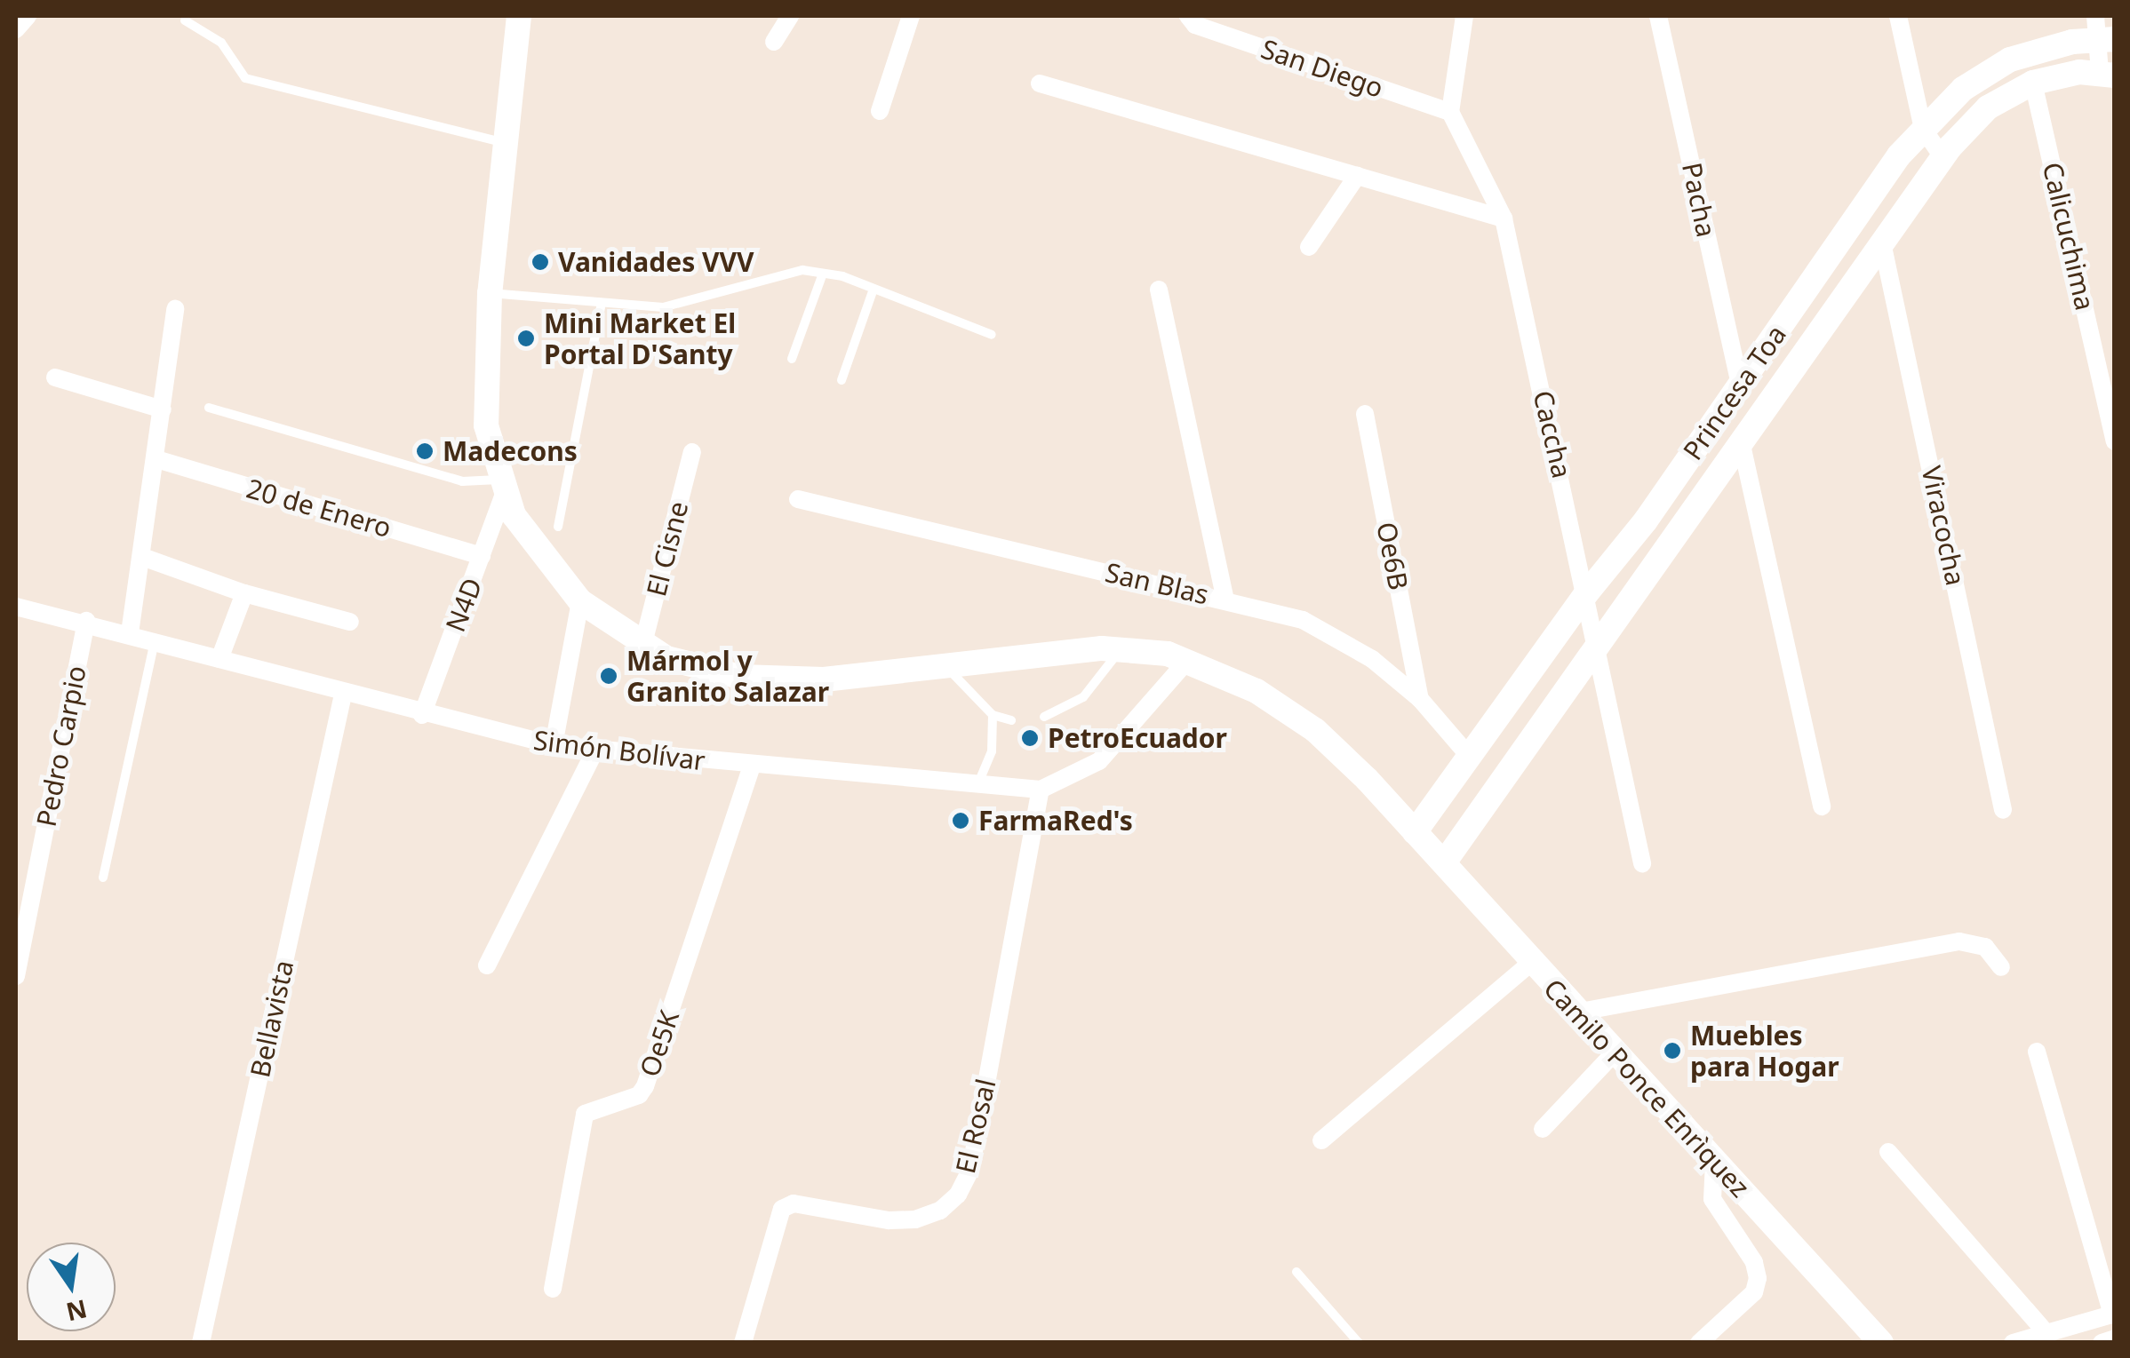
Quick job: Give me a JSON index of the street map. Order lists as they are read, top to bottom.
{
  "streets": {
    "main road": ["Princesa Toa", "Camilo Ponce Enrìquez"],
    "street": [
      "San Diego",
      "Pacha",
      "Calicuchima",
      "Caccha",
      "20 de Enero",
      "Viracocha",
      "El Cisne",
      "Oe6B",
      "San Blas",
      "N4D",
      "Pedro Carpio",
      "Simón Bolívar",
      "Bellavista",
      "Oe5K",
      "El Rosal"
    ]
  },
  "crossings": [
    ["San Diego", "Caccha"],
    ["Pacha", "Princesa Toa"],
    ["Calicuchima", "Princesa Toa"],
    ["Princesa Toa", "Caccha"],
    ["Princesa Toa", "Viracocha"],
    ["Princesa Toa", "San Blas"],
    ["Princesa Toa", "Camilo Ponce Enrìquez"],
    ["20 de Enero", "N4D"],
    ["El Cisne", "Camilo Ponce Enrìquez"],
    ["Oe6B", "San Blas"],
    ["N4D", "Simón Bolívar"],
    ["N4D", "Camilo Ponce Enrìquez"],
    ["Pedro Carpio", "Simón Bolívar"],
    ["Simón Bolívar", "Bellavista"],
    ["Simón Bolívar", "Oe5K"],
    ["Simón Bolívar", "El Rosal"]
  ],
  "places": [
    "Vanidades VVV",
    "Mini Market El Portal D'Santy",
    "Madecons",
    "Mármol y Granito Salazar",
    "PetroEcuador",
    "FarmaRed's",
    "Muebles para Hogar"
  ],
  "north": "bottom"
}
